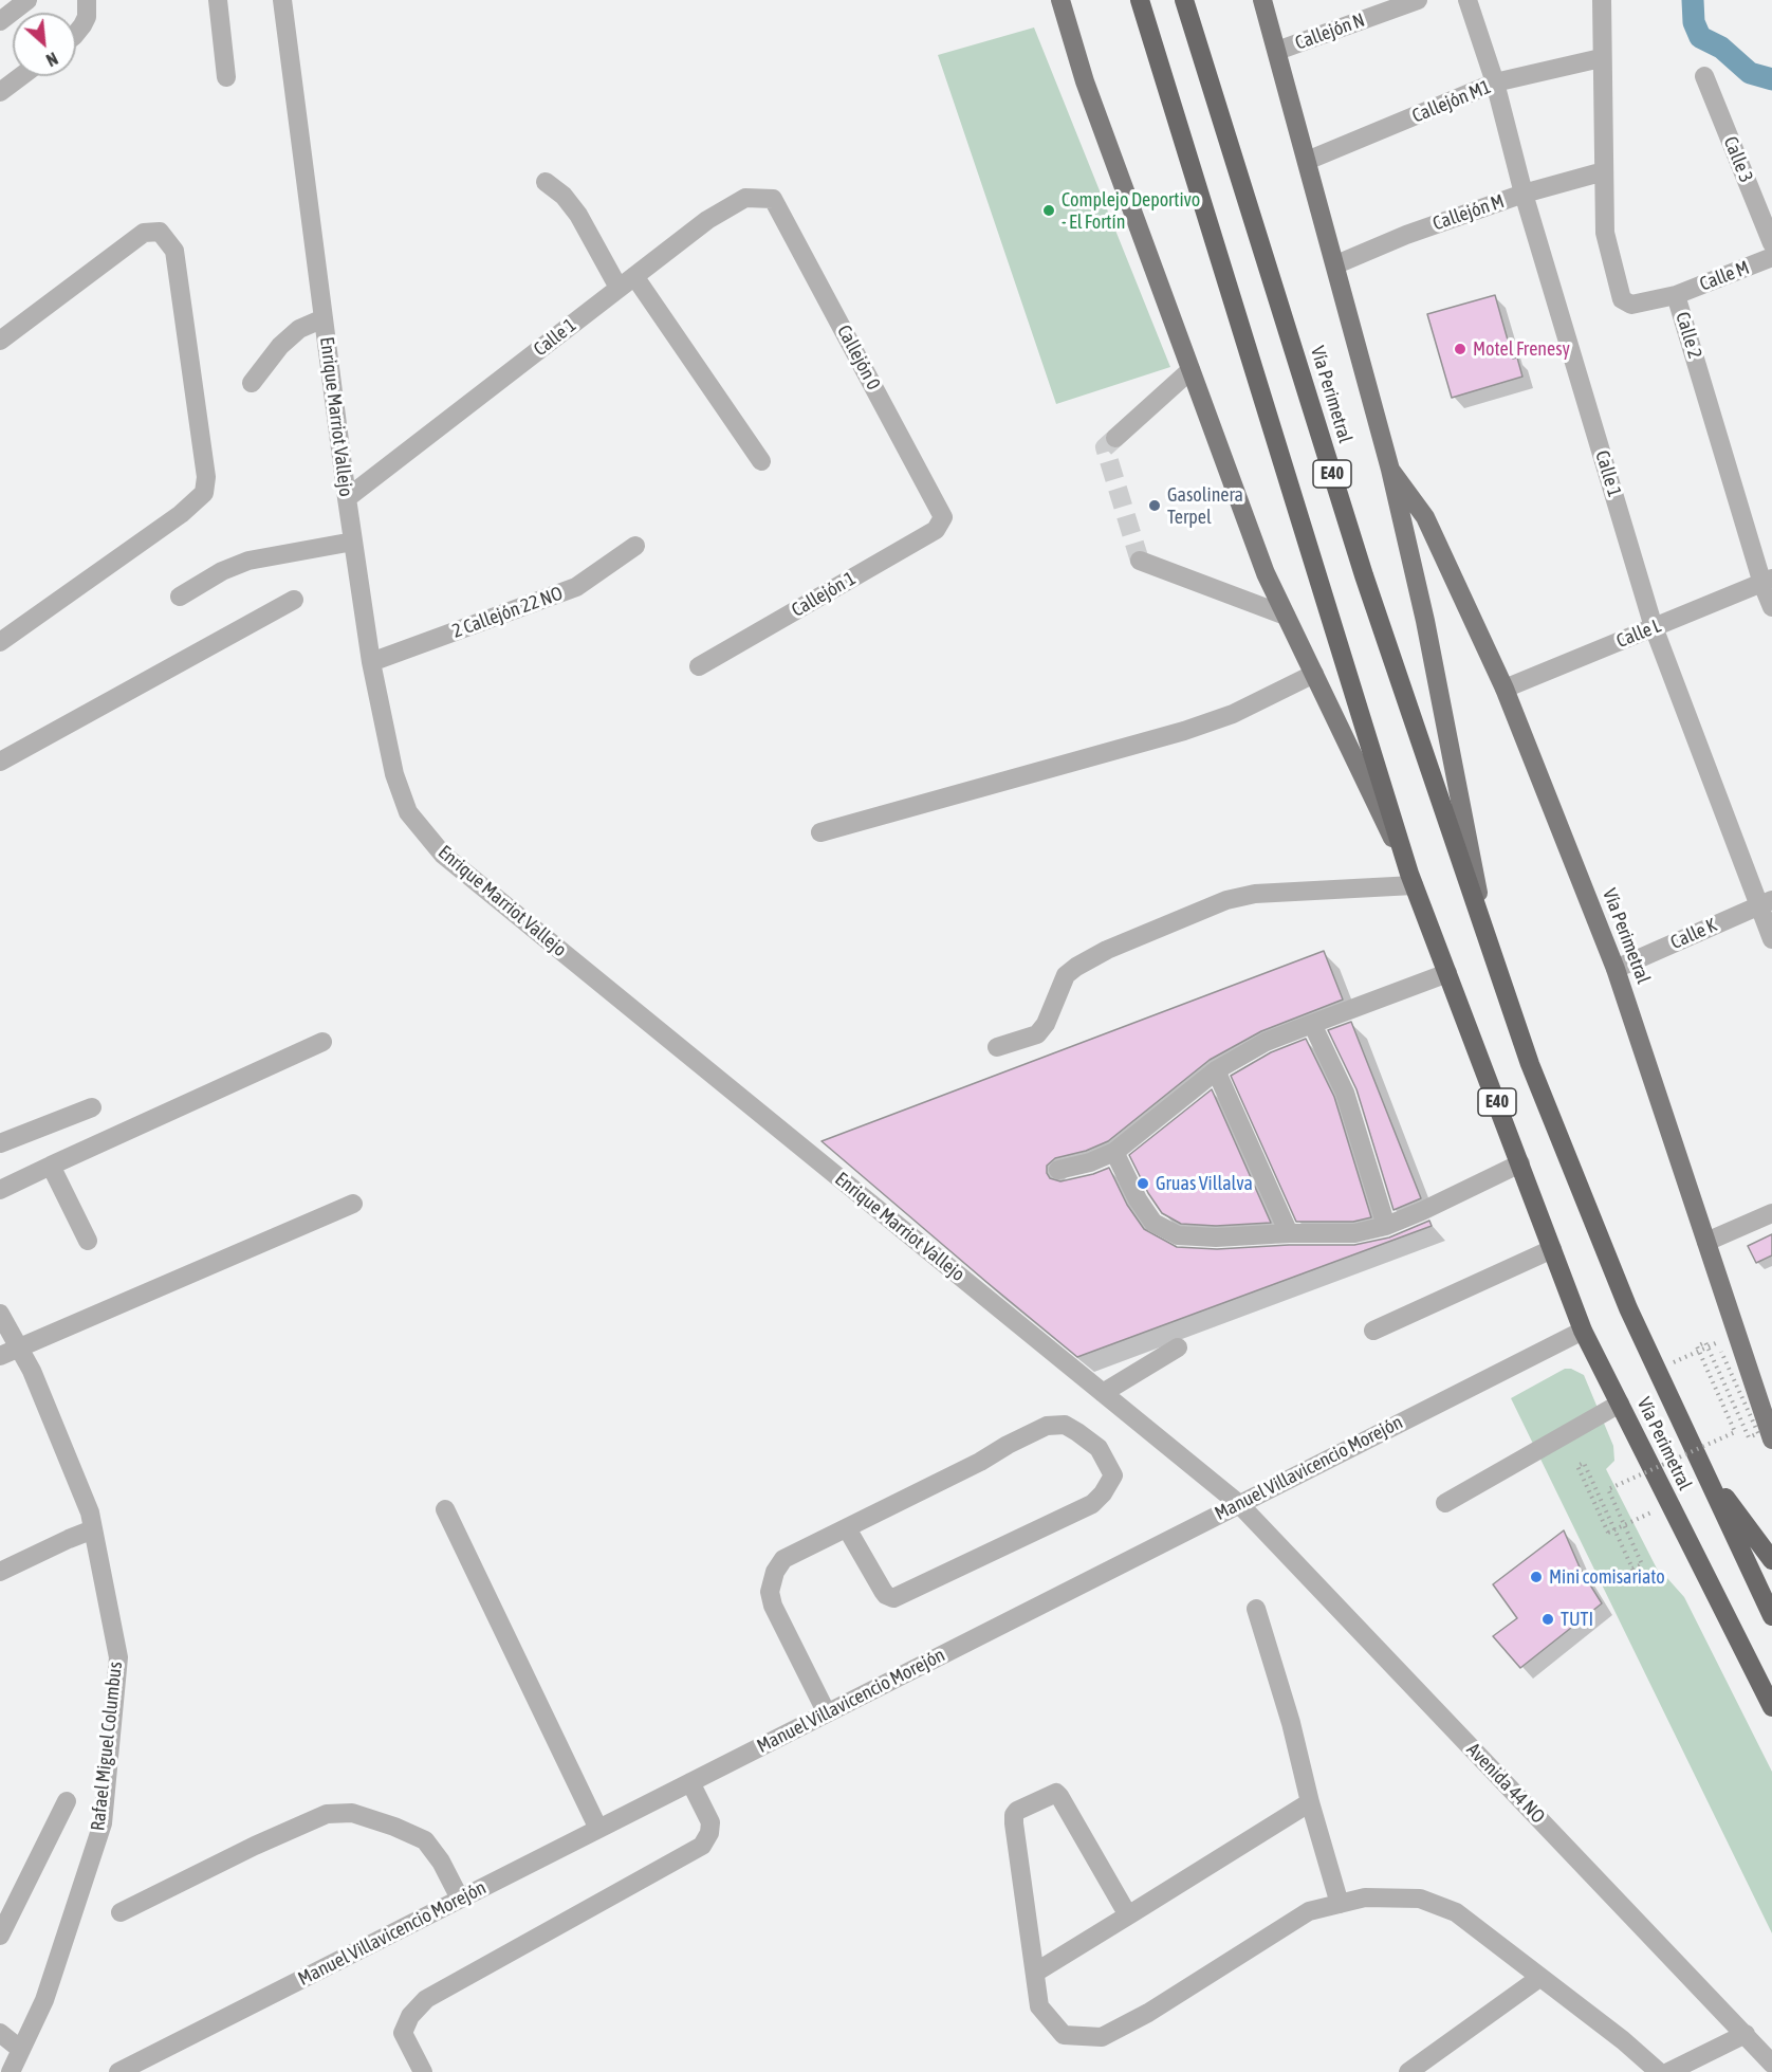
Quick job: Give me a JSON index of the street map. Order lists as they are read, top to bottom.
{
  "streets": {
    "highway": ["Vía Perimetral", "E40"],
    "street": [
      "Callejón N",
      "Callejón M1",
      "Calle 3",
      "Callejón M",
      "Calle M",
      "Calle 2",
      "Calle 1",
      "Callejón 0",
      "Enrique Marriot Vallejo",
      "Callejón 1",
      "2 Callejón 22 NO",
      "Calle L",
      "Calle K",
      "Manuel Villavicencio Morejón",
      "Rafael Miguel Columbus",
      "Avenida 44 NO"
    ]
  },
  "crossings": [
    ["Callejón N", "Vía Perimetral"],
    ["Callejón M1", "Calle 2"],
    ["Callejón M1", "Calle 1"],
    ["Callejón M1", "Vía Perimetral"],
    ["Callejón M", "Calle 2"],
    ["Callejón M", "Calle 1"],
    ["Callejón M", "Vía Perimetral"],
    ["Calle M", "Calle 2"],
    ["Calle 2", "Calle L"],
    ["Calle 1", "Callejón 0"],
    ["Calle 1", "Enrique Marriot Vallejo"],
    ["Calle 1", "Calle L"],
    ["Calle 1", "Calle K"],
    ["Callejón 0", "Callejón 1"],
    ["Vía Perimetral", "Calle L"],
    ["Vía Perimetral", "Calle K"],
    ["Vía Perimetral", "Manuel Villavicencio Morejón"],
    ["Enrique Marriot Vallejo", "2 Callejón 22 NO"],
    ["Enrique Marriot Vallejo", "Manuel Villavicencio Morejón"],
    ["Enrique Marriot Vallejo", "Avenida 44 NO"],
    ["Manuel Villavicencio Morejón", "Avenida 44 NO"]
  ],
  "places": [
    "Complejo Deportivo - El Fortín",
    "Motel Frenesy",
    "Gasolinera Terpel",
    "Gruas Villalva",
    "Mini comisariato",
    "TUTI"
  ],
  "north": "bottom right"
}
